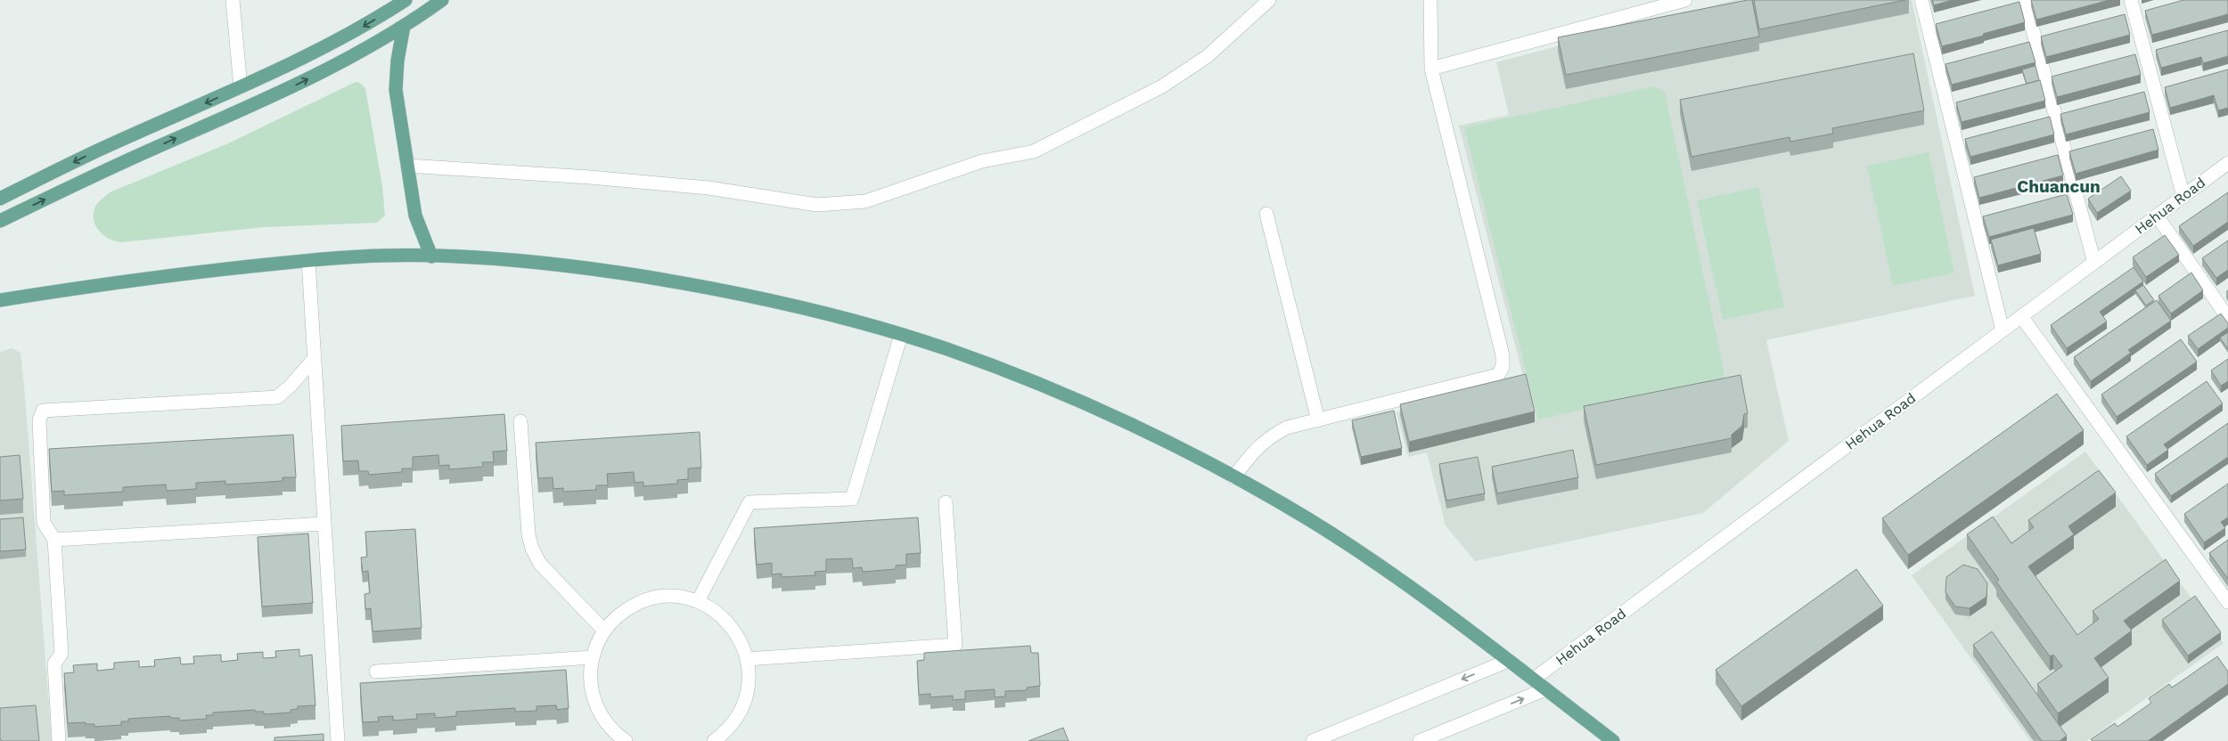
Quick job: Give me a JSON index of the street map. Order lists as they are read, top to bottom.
{
  "streets": {
    "street": ["Hehua Road"]
  },
  "districts": ["Chuancun"]
}
